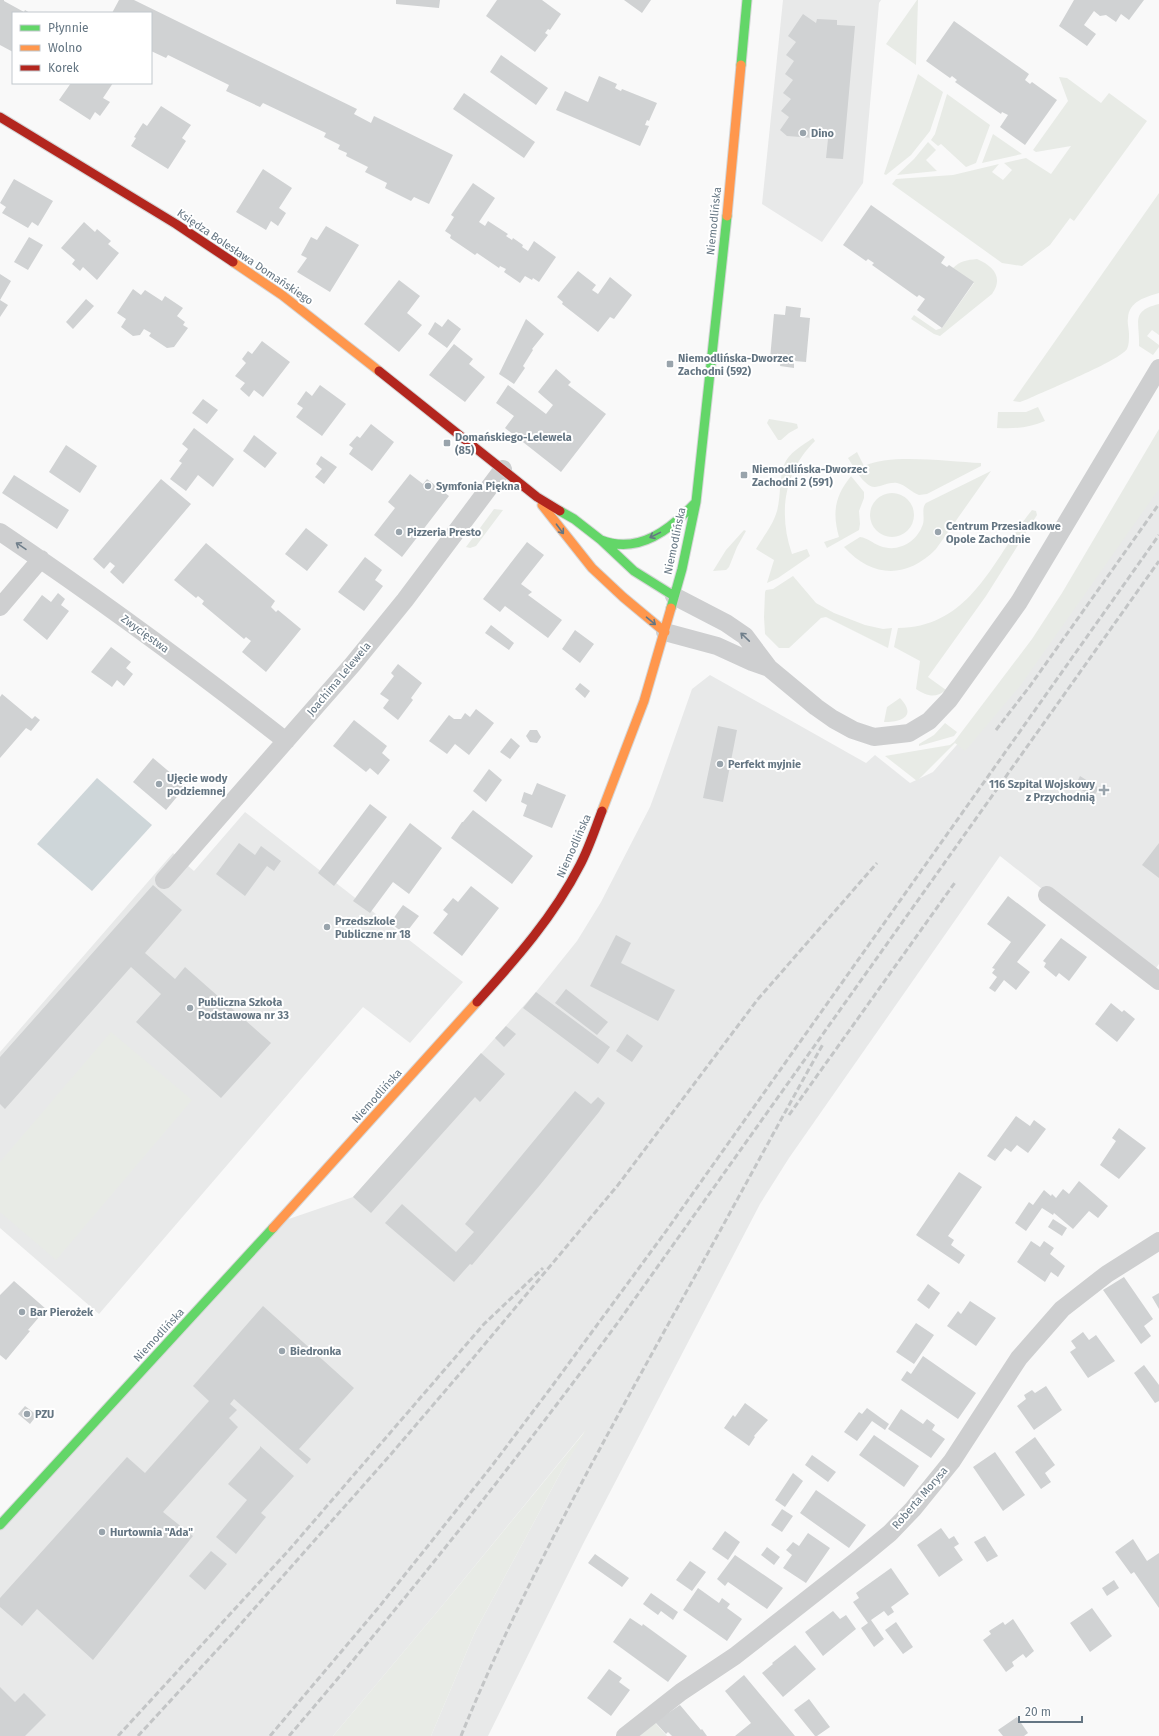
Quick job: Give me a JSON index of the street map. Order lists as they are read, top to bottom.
{
  "streets": {
    "main road": ["Niemodlińska", "Księdza Bolesława Domańskiego"],
    "street": ["Zwycięstwa", "Joachima Lelewela", "Roberta Morysa"]
  },
  "crossings": [
    ["Niemodlińska", "Księdza Bolesława Domańskiego"],
    ["Księdza Bolesława Domańskiego", "Joachima Lelewela"],
    ["Zwycięstwa", "Joachima Lelewela"]
  ],
  "places": {
    "other": [
      "Dino",
      "Symfonia Piękna",
      "Pizzeria Presto",
      "Centrum Przesiadkowe Opole Zachodnie",
      "Perfekt myjnie",
      "Ujęcie wody podziemnej",
      "Przedszkole Publiczne nr 18",
      "Publiczna Szkoła Podstawowa nr 33",
      "Bar Pierożek",
      "Biedronka",
      "PZU",
      "Hurtownia \"Ada\""
    ],
    "transit": ["Niemodlińska-Dworzec Zachodni (592)", "Domańskiego-Lelewela (85)", "Niemodlińska-Dworzec Zachodni 2 (591)"],
    "health": ["116 Szpital Wojskowy z Przychodnią"]
  },
  "legend": ["Płynnie", "Wolno", "Korek"],
  "scale_bar": "20 m"
}
